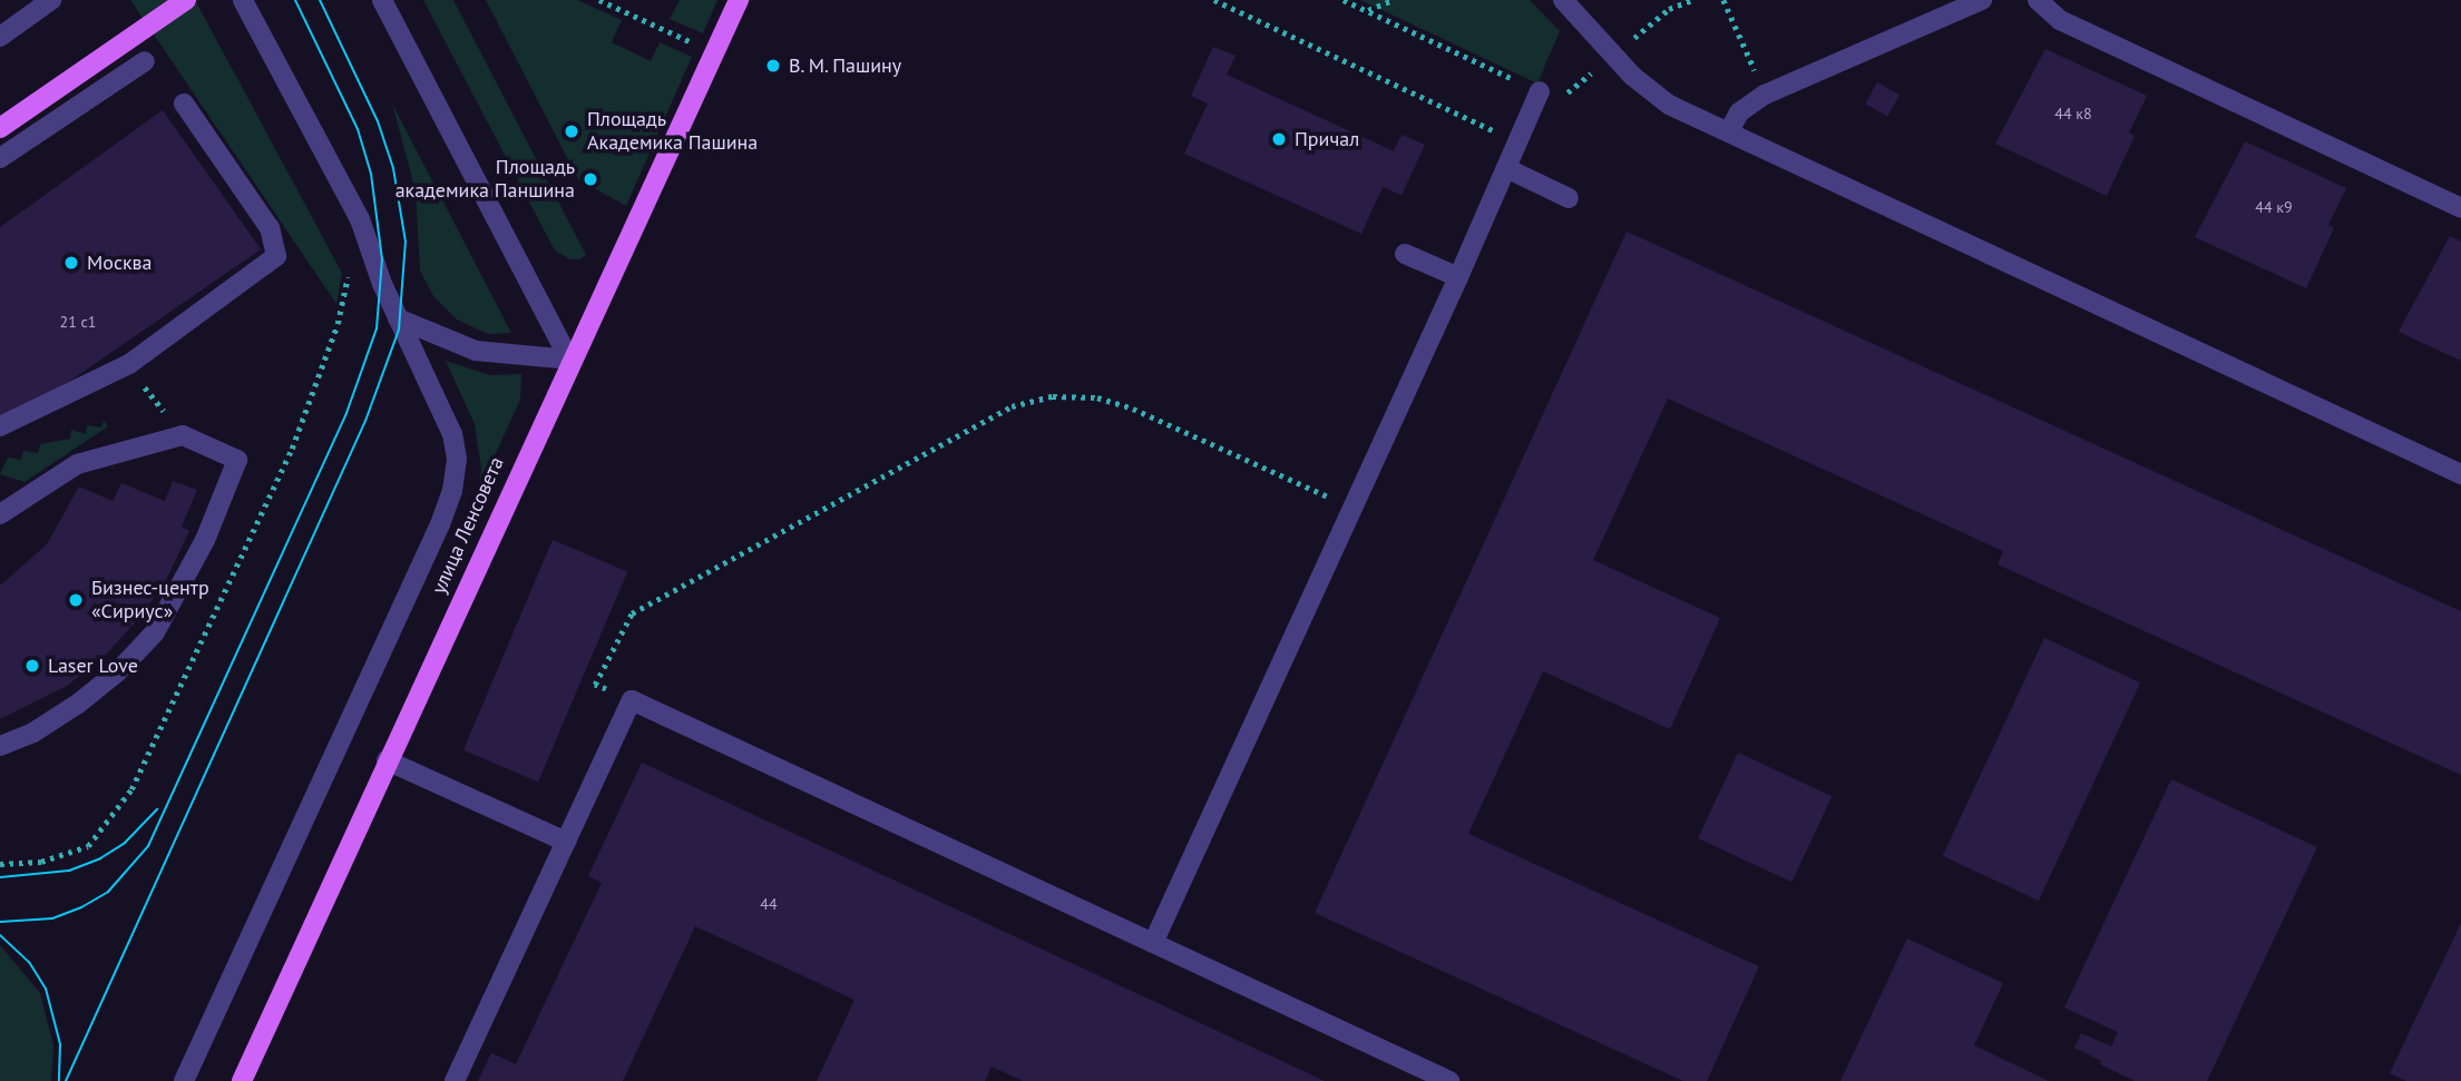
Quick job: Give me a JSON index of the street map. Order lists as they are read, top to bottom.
{
  "streets": {
    "main road": ["улица Ленсовета"]
  },
  "places": [
    "В. М. Пашину",
    "Площадь Академика Пашина",
    "Причал",
    "Площадь академика Паншина",
    "Москва",
    "Бизнес-центр «Сириус»",
    "Laser Love"
  ],
  "house_numbers": [
    "44 к8",
    "44 к9",
    "21 с1",
    "44"
  ]
}
